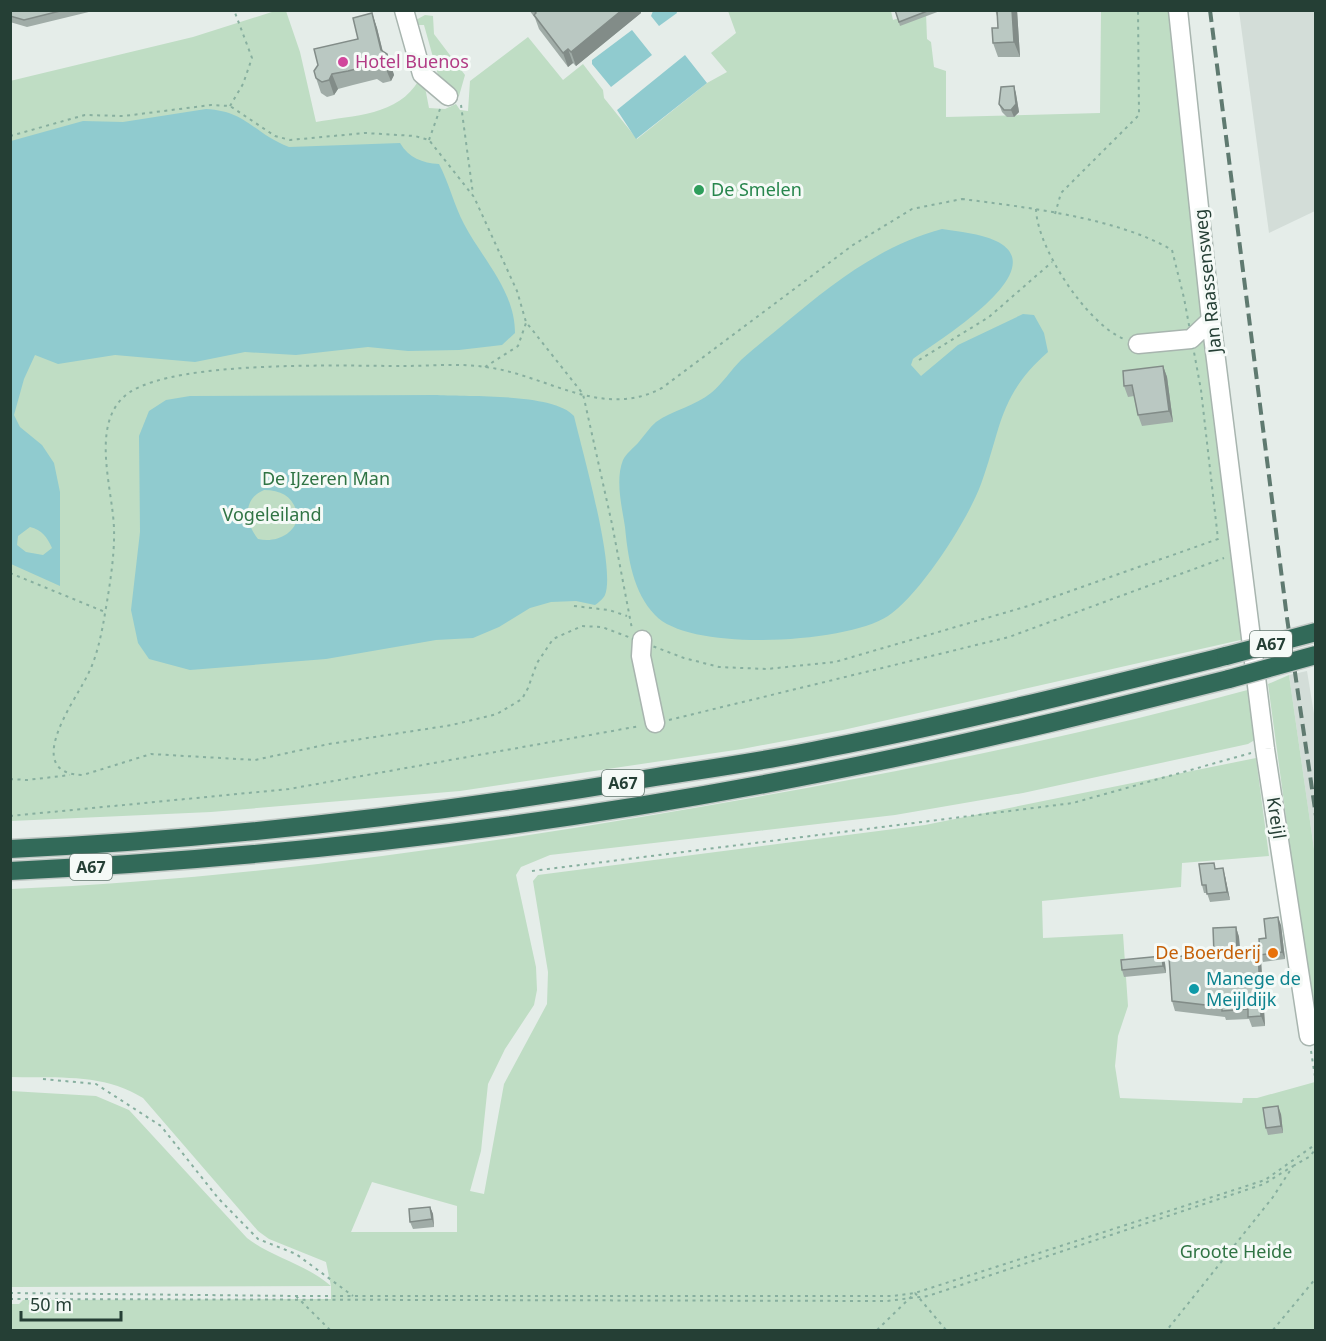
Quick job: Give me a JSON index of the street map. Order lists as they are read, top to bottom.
{
  "streets": {
    "highway": ["A67"],
    "street": ["Jan Raassensweg", "Kreijl"]
  },
  "crossings": [
    ["Jan Raassensweg", "Kreijl"]
  ],
  "parks": ["De IJzeren Man", "Vogeleiland", "Groote Heide"],
  "places": [
    "Hotel Buenos",
    "De Smelen",
    "De Boerderij",
    "Manege de Meijldijk"
  ],
  "scale_bar": "50 m"
}
